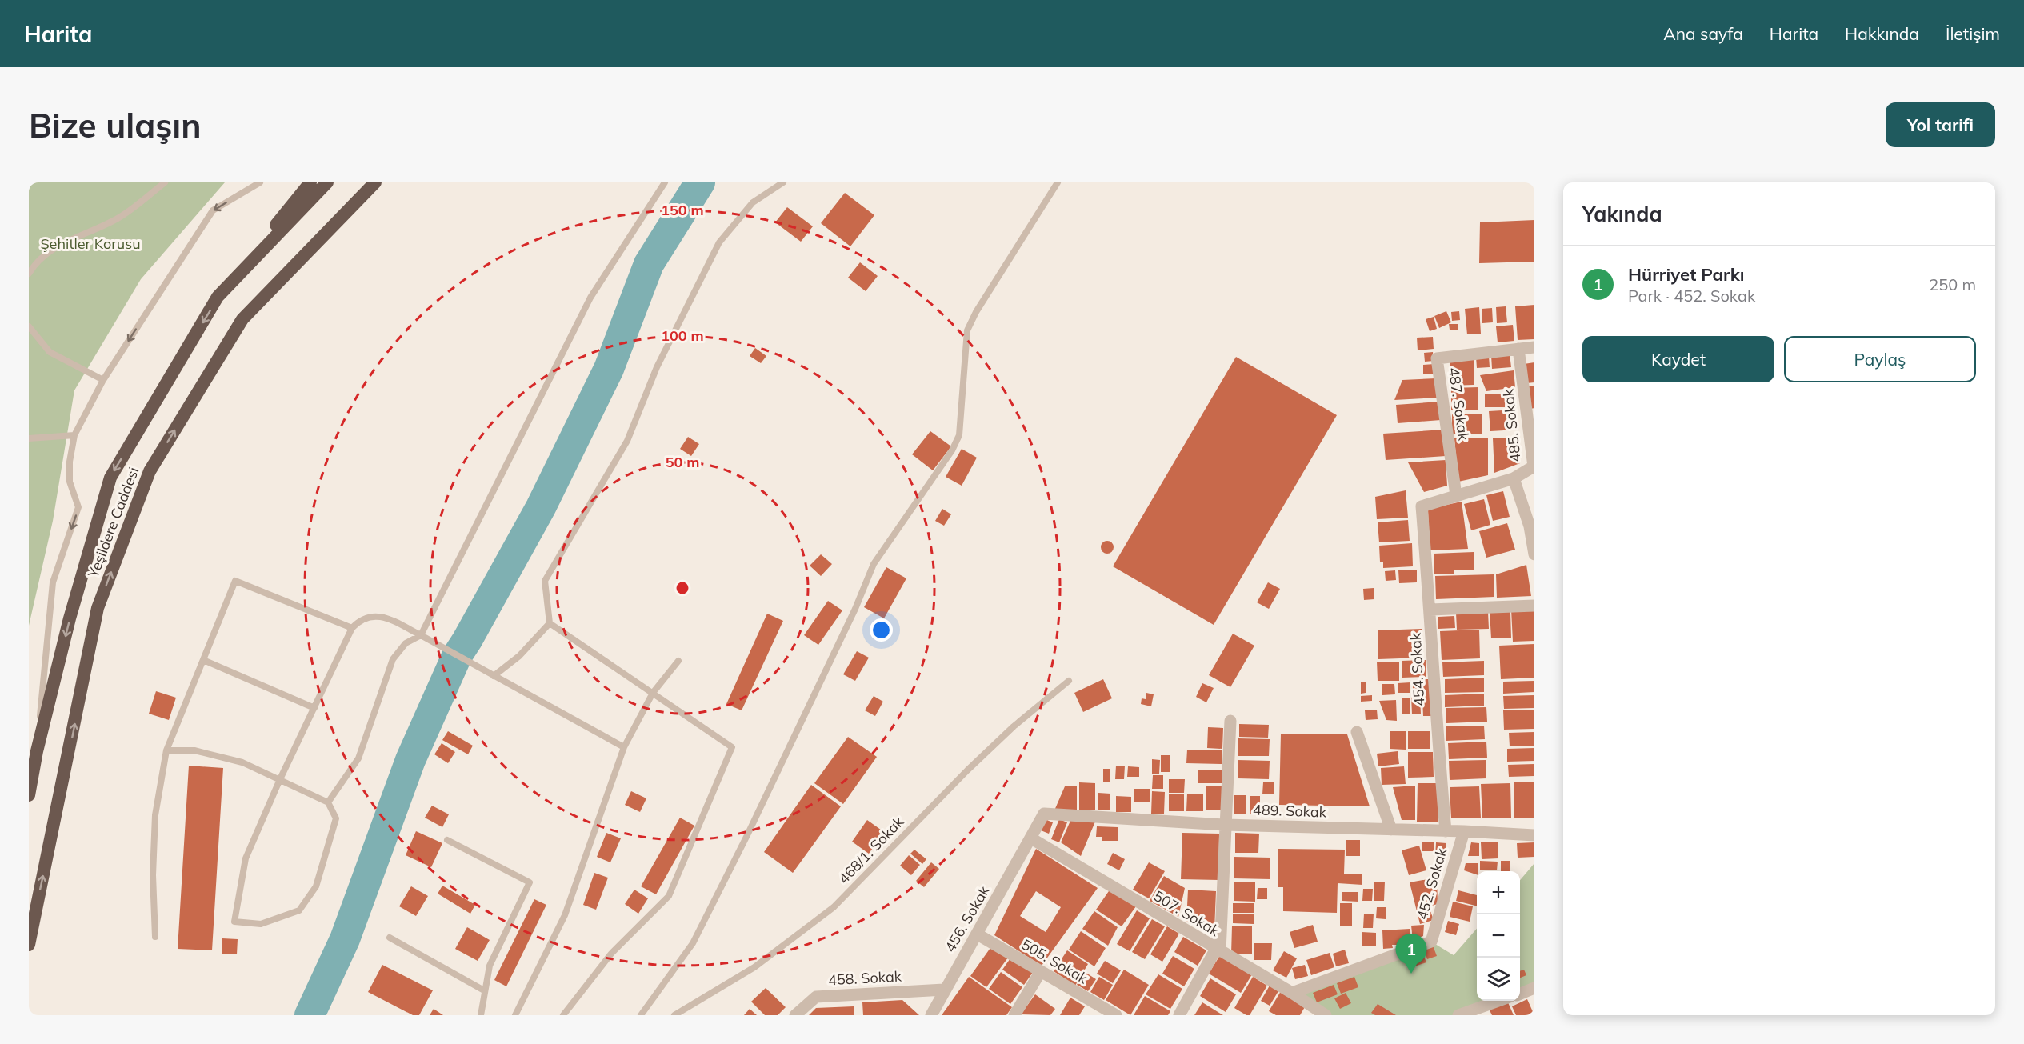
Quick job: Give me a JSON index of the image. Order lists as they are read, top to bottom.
{
  "streets": {
    "highway": ["Yeşildere Caddesi"],
    "street": [
      "487. Sokak",
      "485. Sokak",
      "454. Sokak",
      "489. Sokak",
      "452. Sokak",
      "507. Sokak",
      "456. Sokak",
      "505. Sokak",
      "458. Sokak"
    ],
    "lane": ["468/1. Sokak"]
  },
  "crossings": [
    ["487. Sokak", "485. Sokak"],
    ["485. Sokak", "454. Sokak"],
    ["454. Sokak", "489. Sokak"],
    ["489. Sokak", "452. Sokak"],
    ["489. Sokak", "456. Sokak"],
    ["452. Sokak", "507. Sokak"],
    ["507. Sokak", "456. Sokak"],
    ["456. Sokak", "505. Sokak"],
    ["456. Sokak", "458. Sokak"]
  ],
  "parks": ["Şehitler Korusu"],
  "page": {
    "header": "Harita",
    "nav": [
      "Ana sayfa",
      "Harita",
      "Hakkında",
      "İletişim"
    ],
    "buttons": [
      "Yol tarifi",
      ["Kaydet", "Paylaş"]
    ],
    "title": "Bize ulaşın",
    "heading": "Yakında",
    "list": [
      {
        "mark": "1",
        "name": "Hürriyet Parkı",
        "note": "Park · 452. Sokak",
        "value": "250 m"
      }
    ],
    "map_buttons": ["+", "−"],
    "pins": "1"
  },
  "rings": ["150 m", "100 m", "50 m"]
}
